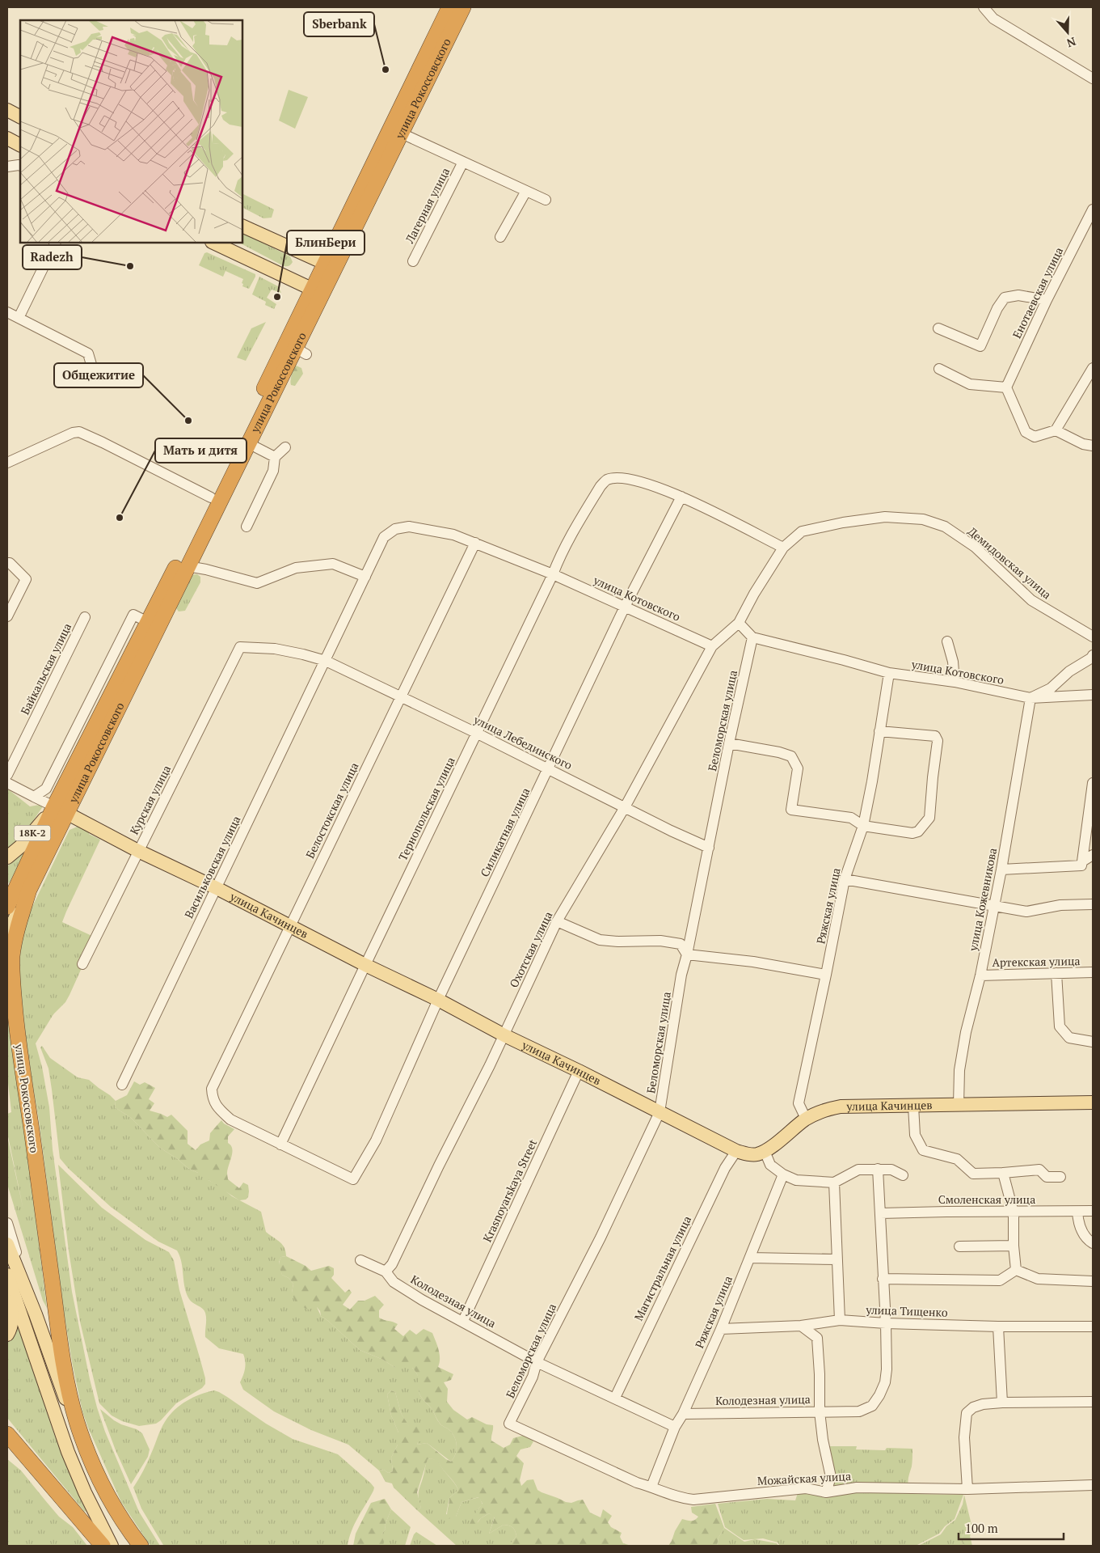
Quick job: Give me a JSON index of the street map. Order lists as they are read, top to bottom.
{
  "streets": {
    "highway": ["улица Рокоссовского"],
    "main road": ["18К-2", "улица Качинцев"],
    "street": [
      "Лагерная улица",
      "Енотаевская улица",
      "Демидовская улица",
      "улица Котовского",
      "Байкальская улица",
      "Беломорская улица",
      "улица Лебединского",
      "Курская улица",
      "Тернопольская улица",
      "Белостокская улица",
      "Силикатная улица",
      "Васильковская улица",
      "улица Кожевникова",
      "Ряжская улица",
      "Охотская улица",
      "Артекская улица",
      "Krasnoyarskaya Street",
      "Смоленская улица",
      "Магистральная улица",
      "Колодезная улица",
      "улица Тищенко",
      "Можайская улица"
    ]
  },
  "crossings": [
    ["улица Рокоссовского", "18К-2"],
    ["улица Рокоссовского", "улица Качинцев"],
    ["улица Котовского", "Беломорская улица"],
    ["улица Котовского", "улица Лебединского"],
    ["улица Котовского", "Курская улица"],
    ["улица Котовского", "Тернопольская улица"],
    ["улица Котовского", "Белостокская улица"],
    ["улица Котовского", "Силикатная улица"],
    ["улица Котовского", "Васильковская улица"],
    ["улица Котовского", "улица Кожевникова"],
    ["улица Котовского", "Ряжская улица"],
    ["улица Котовского", "Охотская улица"],
    ["Беломорская улица", "улица Лебединского"],
    ["Беломорская улица", "улица Качинцев"],
    ["Беломорская улица", "Колодезная улица"],
    ["Беломорская улица", "Можайская улица"],
    ["улица Лебединского", "Курская улица"],
    ["улица Лебединского", "Тернопольская улица"],
    ["улица Лебединского", "Белостокская улица"],
    ["улица Лебединского", "Силикатная улица"],
    ["улица Лебединского", "Васильковская улица"],
    ["улица Лебединского", "Охотская улица"],
    ["Курская улица", "Васильковская улица"],
    ["Курская улица", "улица Качинцев"],
    ["Тернопольская улица", "Белостокская улица"],
    ["Тернопольская улица", "Силикатная улица"],
    ["Тернопольская улица", "улица Качинцев"],
    ["Белостокская улица", "Силикатная улица"],
    ["Белостокская улица", "улица Качинцев"],
    ["Силикатная улица", "улица Качинцев"],
    ["18К-2", "улица Качинцев"],
    ["Васильковская улица", "улица Качинцев"],
    ["улица Кожевникова", "улица Качинцев"],
    ["улица Кожевникова", "Артекская улица"],
    ["Ряжская улица", "улица Качинцев"],
    ["Ряжская улица", "Колодезная улица"],
    ["Ряжская улица", "улица Тищенко"],
    ["Ряжская улица", "Можайская улица"],
    ["улица Качинцев", "Охотская улица"],
    ["улица Качинцев", "Krasnoyarskaya Street"],
    ["улица Качинцев", "Магистральная улица"],
    ["Охотская улица", "Колодезная улица"],
    ["Krasnoyarskaya Street", "Колодезная улица"],
    ["Смоленская улица", "Колодезная улица"],
    ["Магистральная улица", "Колодезная улица"],
    ["Колодезная улица", "улица Тищенко"]
  ],
  "places": [
    "Sberbank",
    "Radezh",
    "БлинБери",
    "Общежитие",
    "Мать и дитя"
  ],
  "scale_bar": "100 m",
  "north": "bottom"
}
